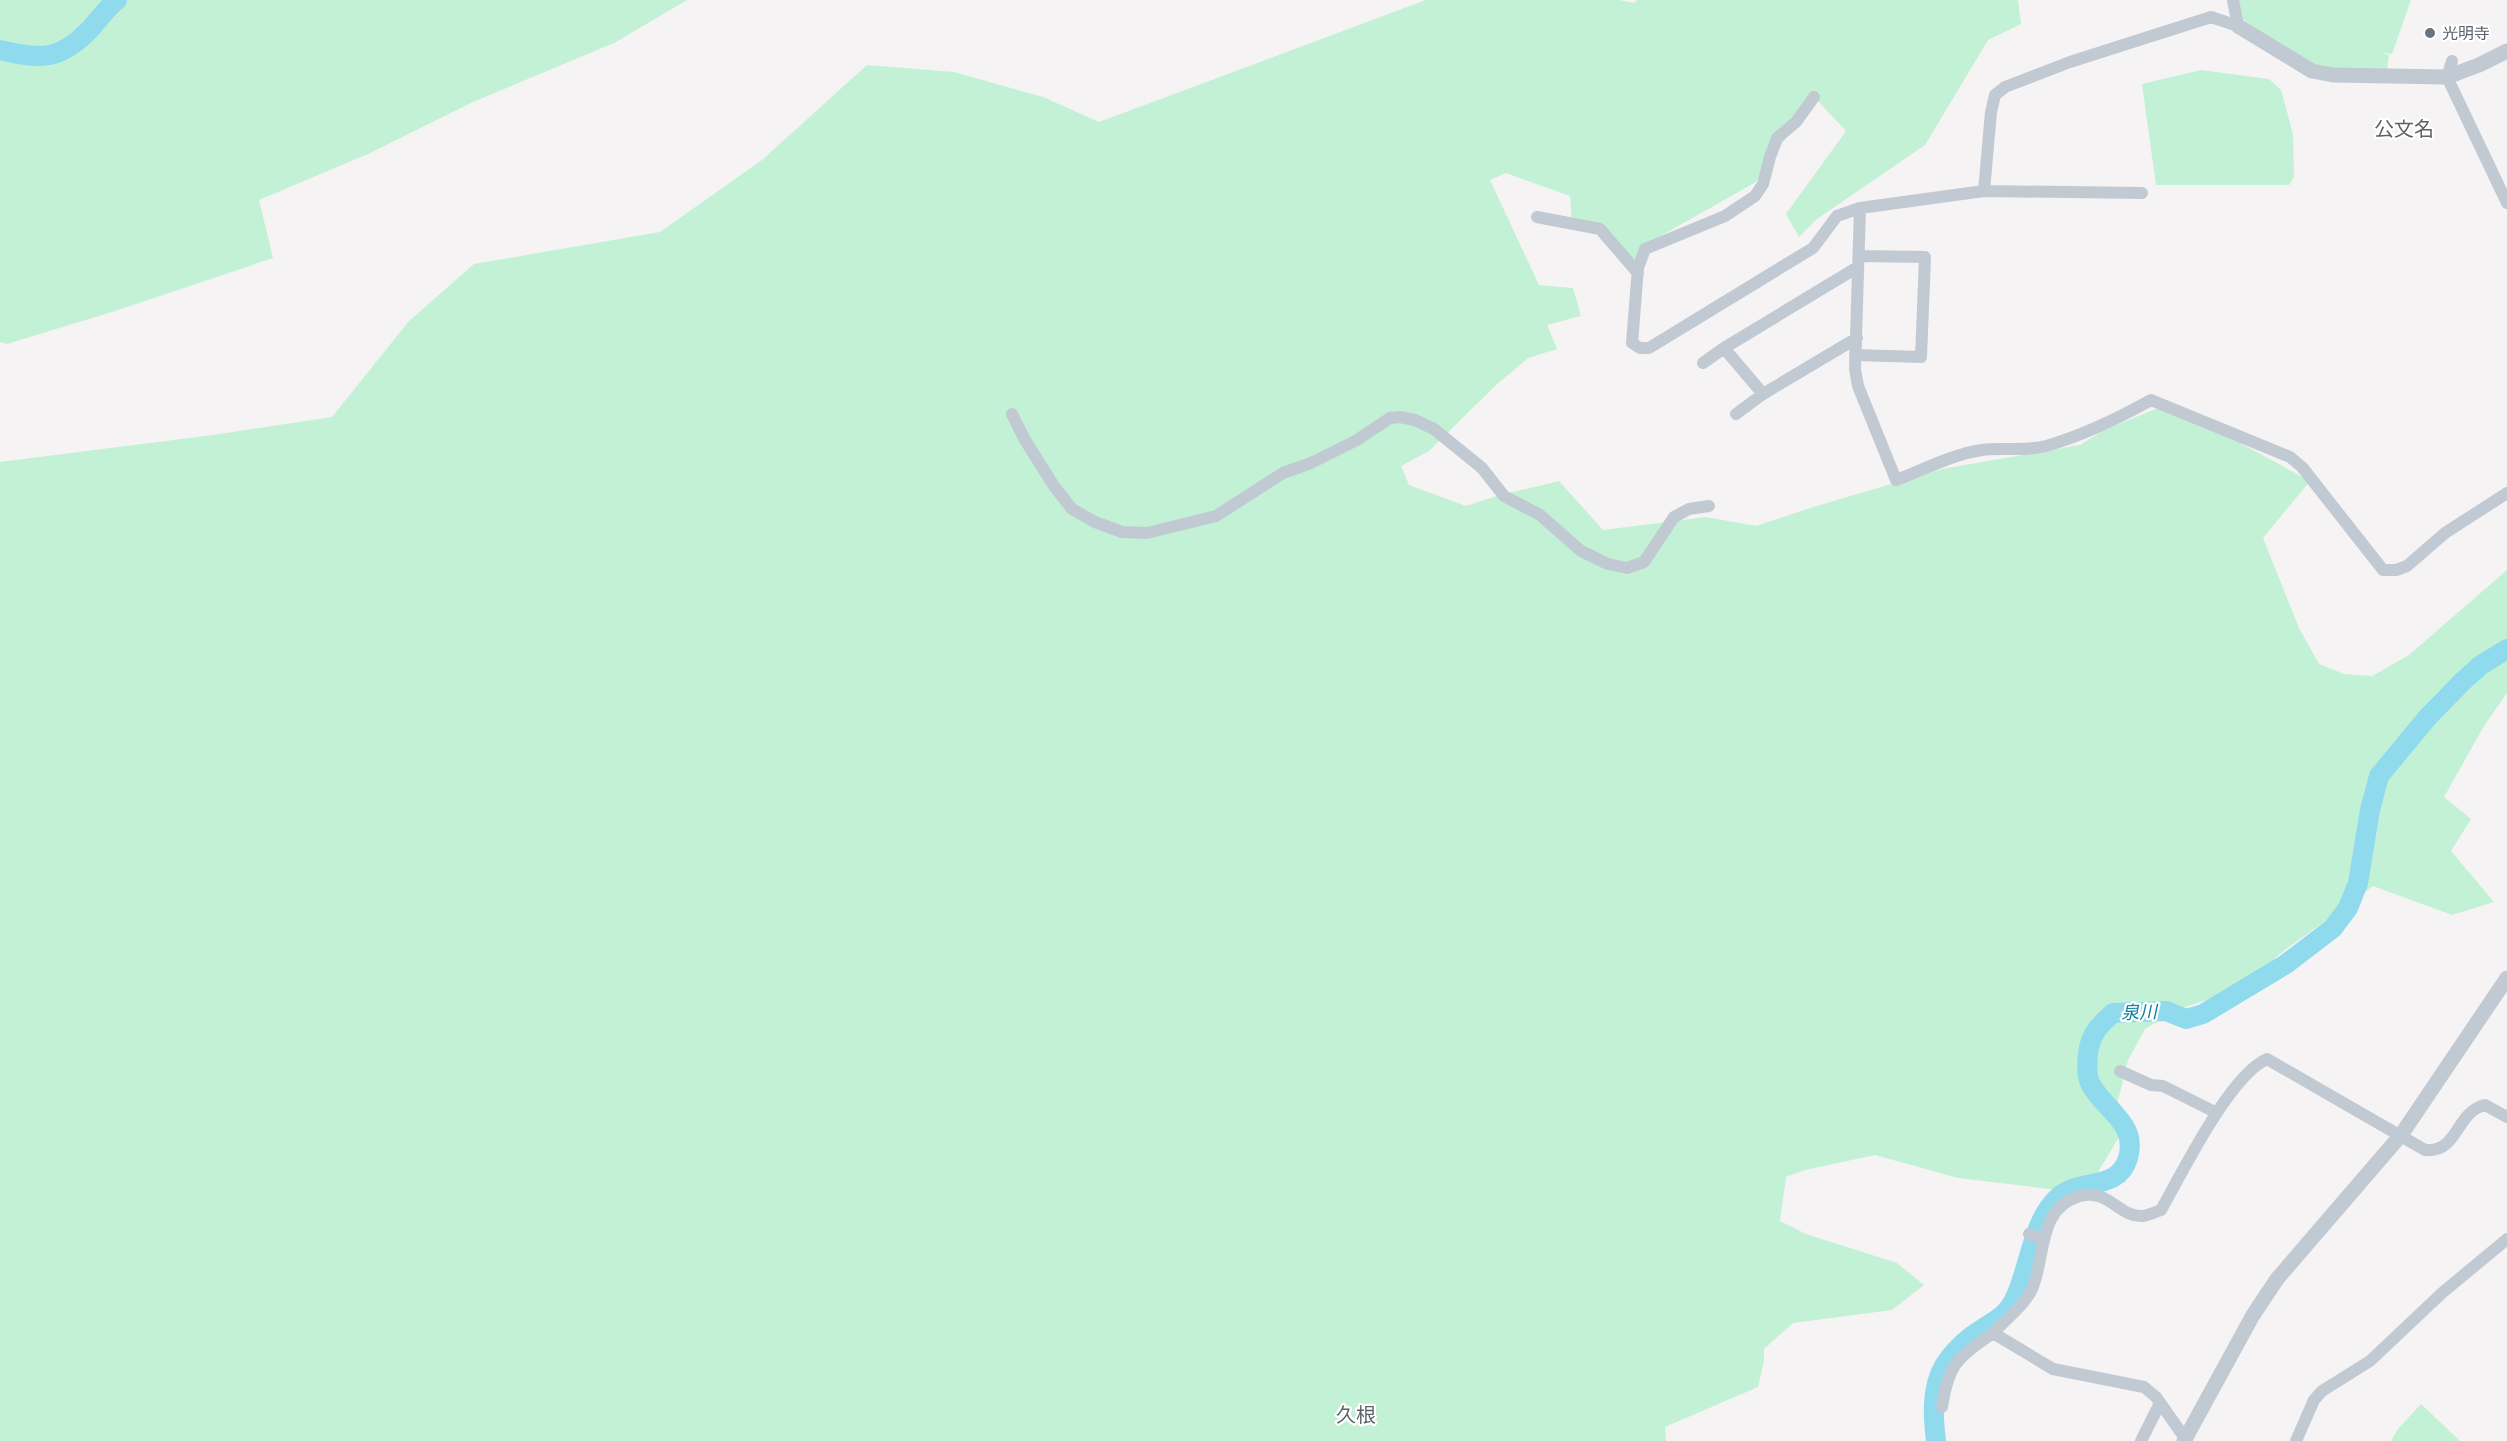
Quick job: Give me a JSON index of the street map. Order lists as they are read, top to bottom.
{
  "districts": ["公文名", "久根"],
  "water": ["泉川"],
  "places": ["光明寺"]
}
